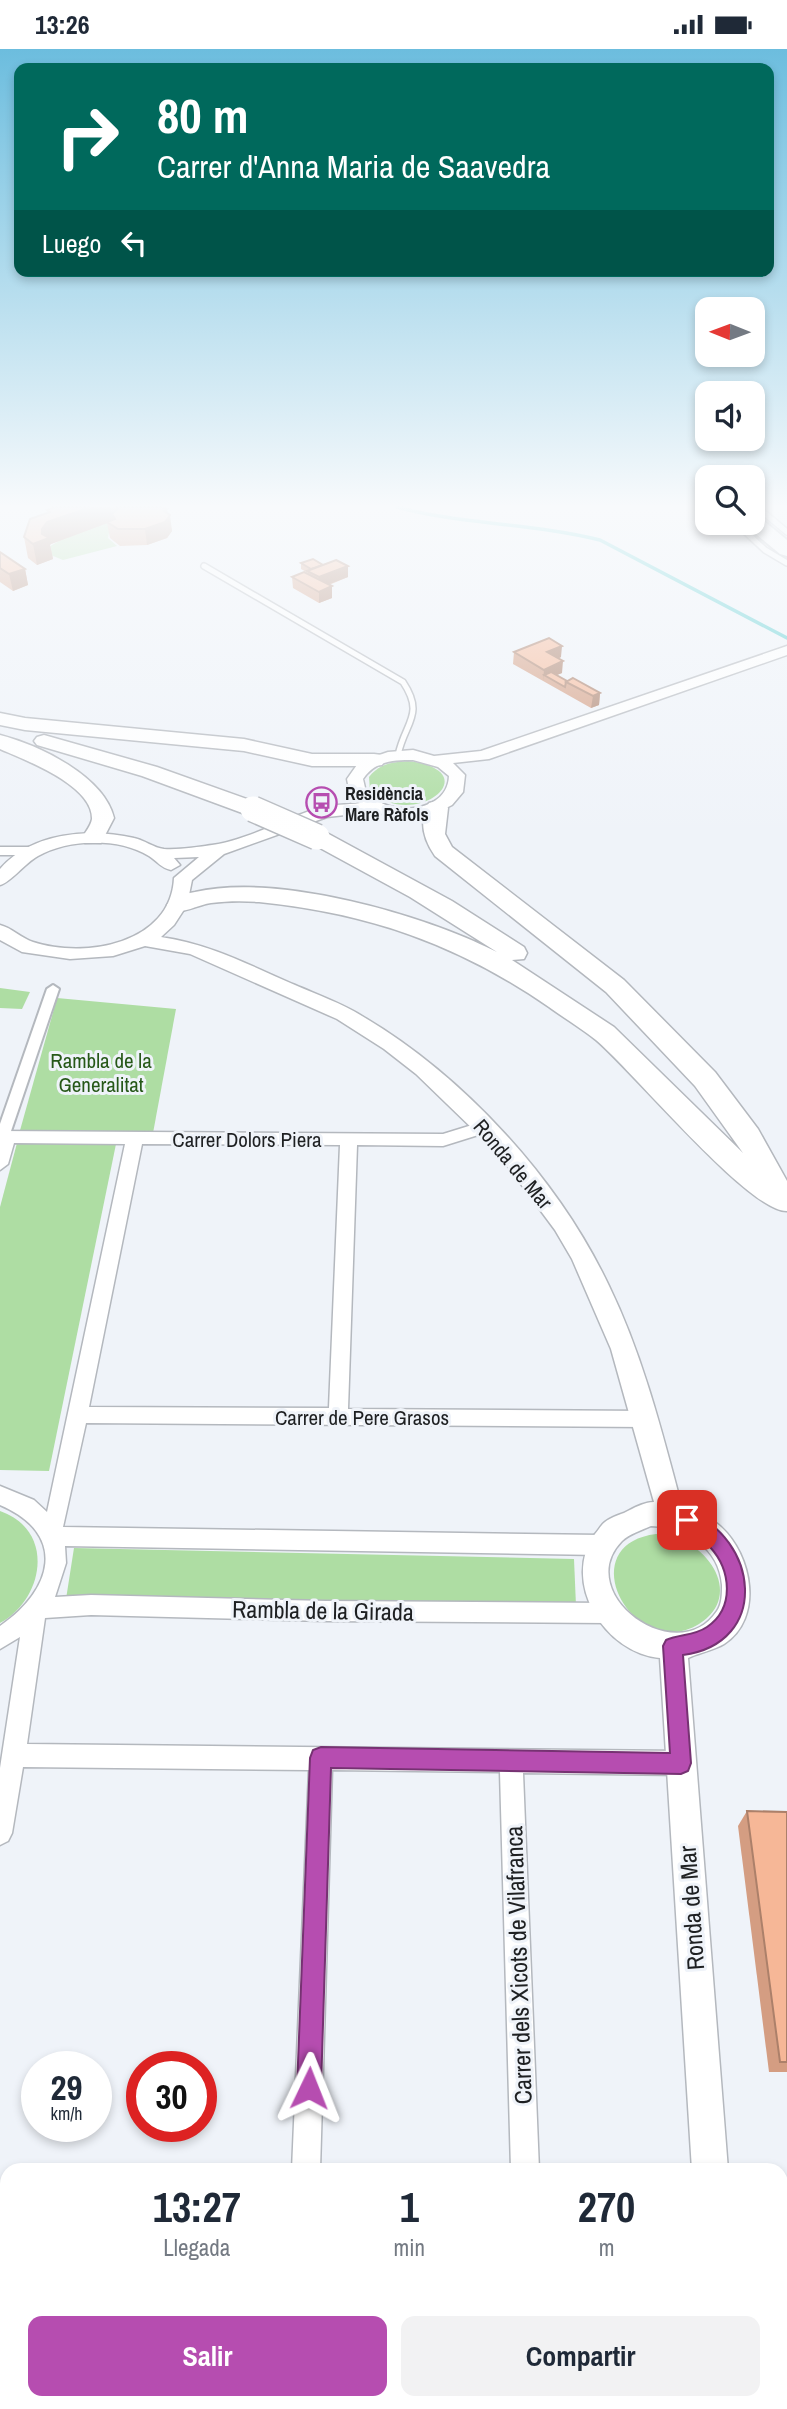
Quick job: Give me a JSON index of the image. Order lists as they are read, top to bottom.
{
  "streets": {
    "street": [
      "Carrer Dolors Piera",
      "Ronda de Mar",
      "Carrer de Pere Grasos",
      "Rambla de la Girada",
      "Carrer dels Xicots de Vilafranca"
    ]
  },
  "crossings": [
    ["Carrer Dolors Piera", "Ronda de Mar"],
    ["Ronda de Mar", "Carrer de Pere Grasos"],
    ["Ronda de Mar", "Rambla de la Girada"]
  ],
  "parks": ["Rambla de la Generalitat"],
  "places": {
    "bus stop": ["Residència Mare Ràfols"]
  },
  "north": "left",
  "page": {
    "status": "13:26",
    "turn": ["80 m", "Carrer d'Anna Maria de Saavedra"],
    "then": "Luego",
    "speed": "29 km/h",
    "limit": "30",
    "eta": [
      "13:27",
      "Llegada",
      "1",
      "min",
      "270",
      "m"
    ],
    "buttons": ["Salir", "Compartir"]
  }
}
